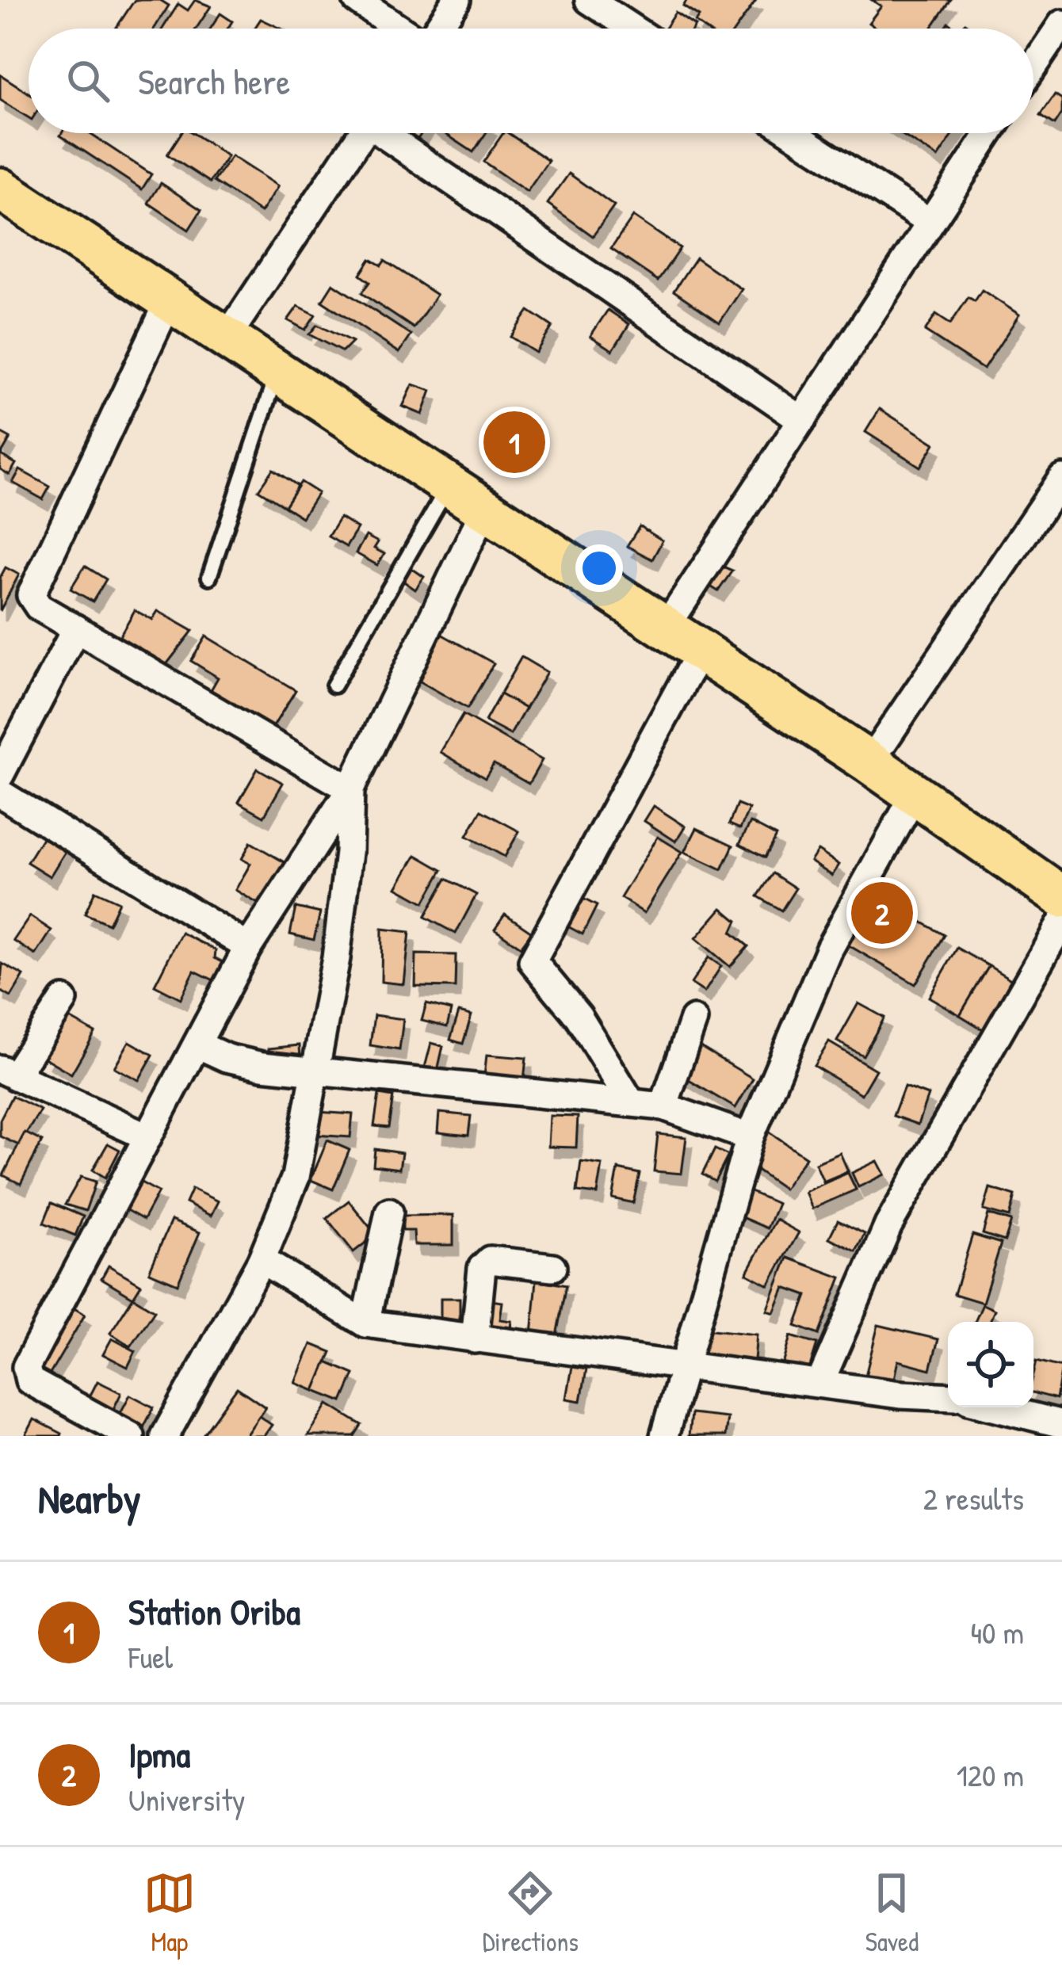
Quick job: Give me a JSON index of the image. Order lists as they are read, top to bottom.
{
  "page": {
    "search": "Search here",
    "pins": ["1", "2"],
    "heading": ["Nearby", "2 results"],
    "list": [
      {
        "mark": "1",
        "name": "Station Oriba",
        "note": "Fuel",
        "value": "40 m"
      },
      {
        "mark": "2",
        "name": "Ipma",
        "note": "University",
        "value": "120 m"
      }
    ],
    "nav": ["Map", "Directions", "Saved"]
  }
}
